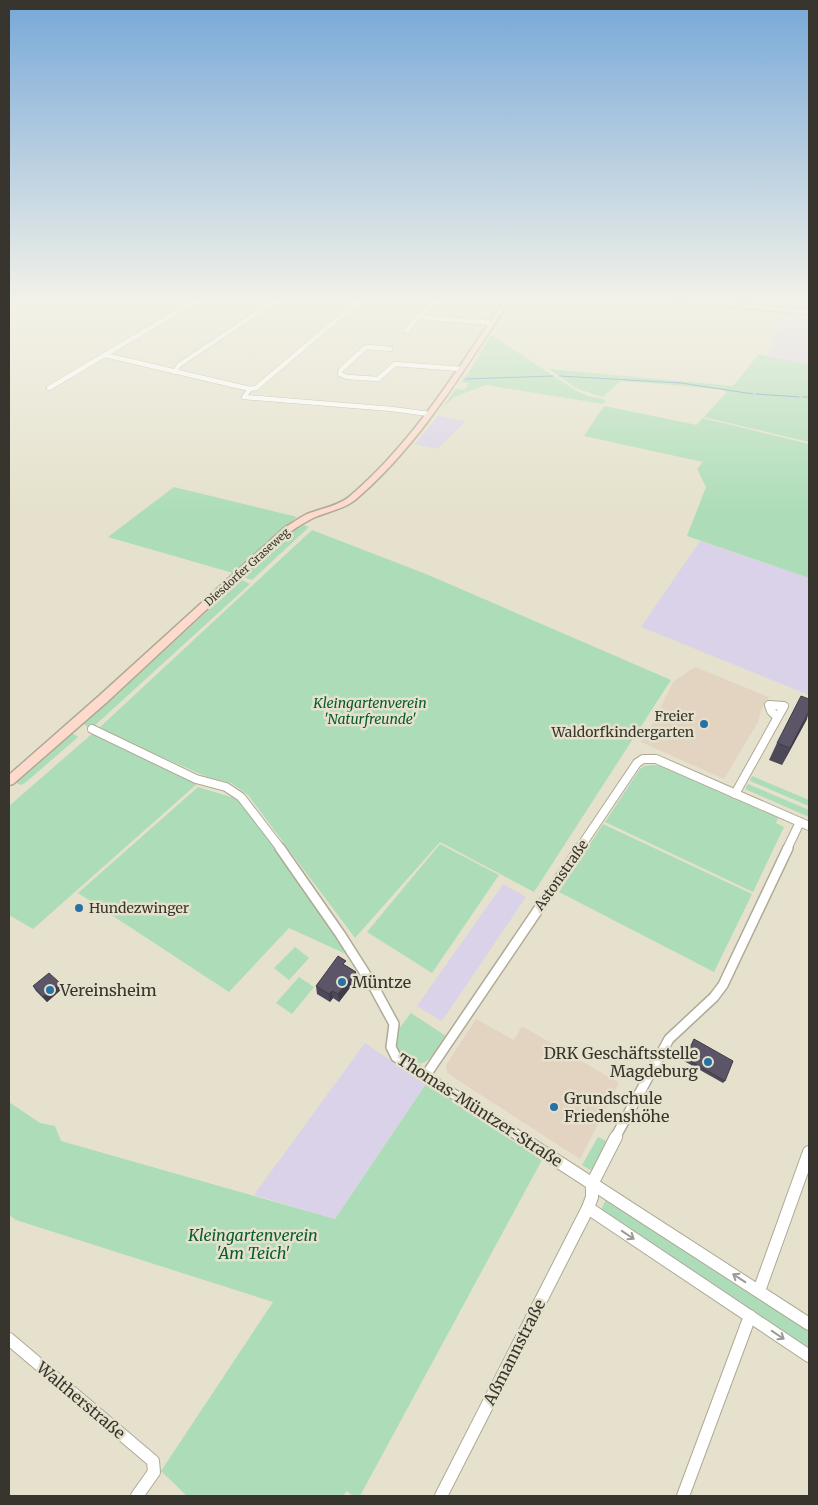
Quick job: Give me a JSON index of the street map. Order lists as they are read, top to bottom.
{
  "streets": {
    "main road": ["Diesdorfer Graseweg"],
    "street": [
      "Astonstraße",
      "Thomas-Müntzer-Straße",
      "Aßmannstraße",
      "Waltherstraße"
    ]
  },
  "crossings": [
    ["Astonstraße", "Thomas-Müntzer-Straße"],
    ["Astonstraße", "Aßmannstraße"],
    ["Thomas-Müntzer-Straße", "Aßmannstraße"]
  ],
  "parks": ["Kleingartenverein 'Naturfreunde'", "Kleingartenverein 'Am Teich'"],
  "places": [
    "Freier Waldorfkindergarten",
    "Hundezwinger",
    "Müntze",
    "Vereinsheim",
    "DRK Geschäftsstelle Magdeburg",
    "Grundschule Friedenshöhe"
  ]
}
